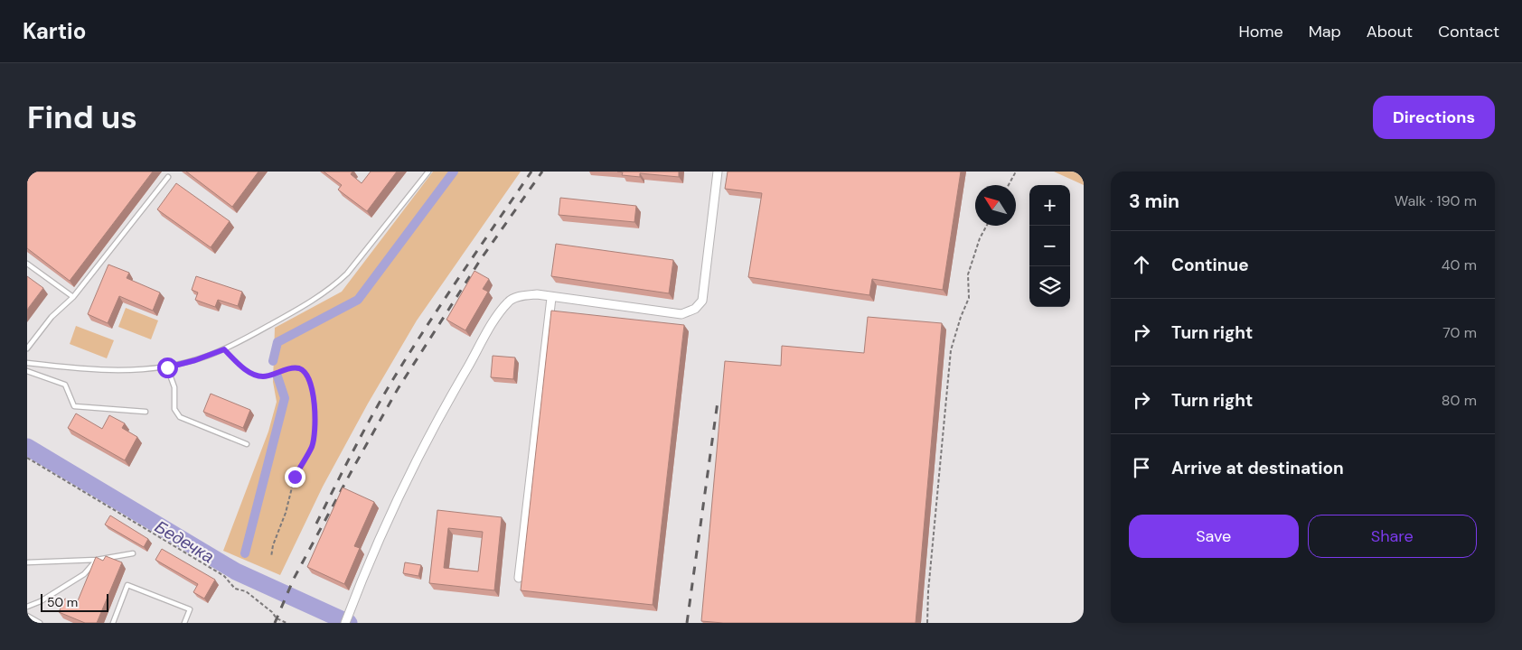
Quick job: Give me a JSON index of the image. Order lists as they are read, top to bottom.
{
  "water": ["Бедечка"],
  "scale_bar": "50 m",
  "north": "top left",
  "page": {
    "header": "Kartio",
    "nav": [
      "Home",
      "Map",
      "About",
      "Contact"
    ],
    "buttons": [
      "Directions",
      ["Save", "Share"]
    ],
    "title": "Find us",
    "heading": ["3 min", "Walk · 190 m"],
    "map_buttons": ["+", "−"],
    "list": [
      ["Continue", "40 m"],
      ["Turn right", "70 m"],
      ["Turn right", "80 m"],
      "Arrive at destination"
    ],
    "scale": "50 m"
  }
}
